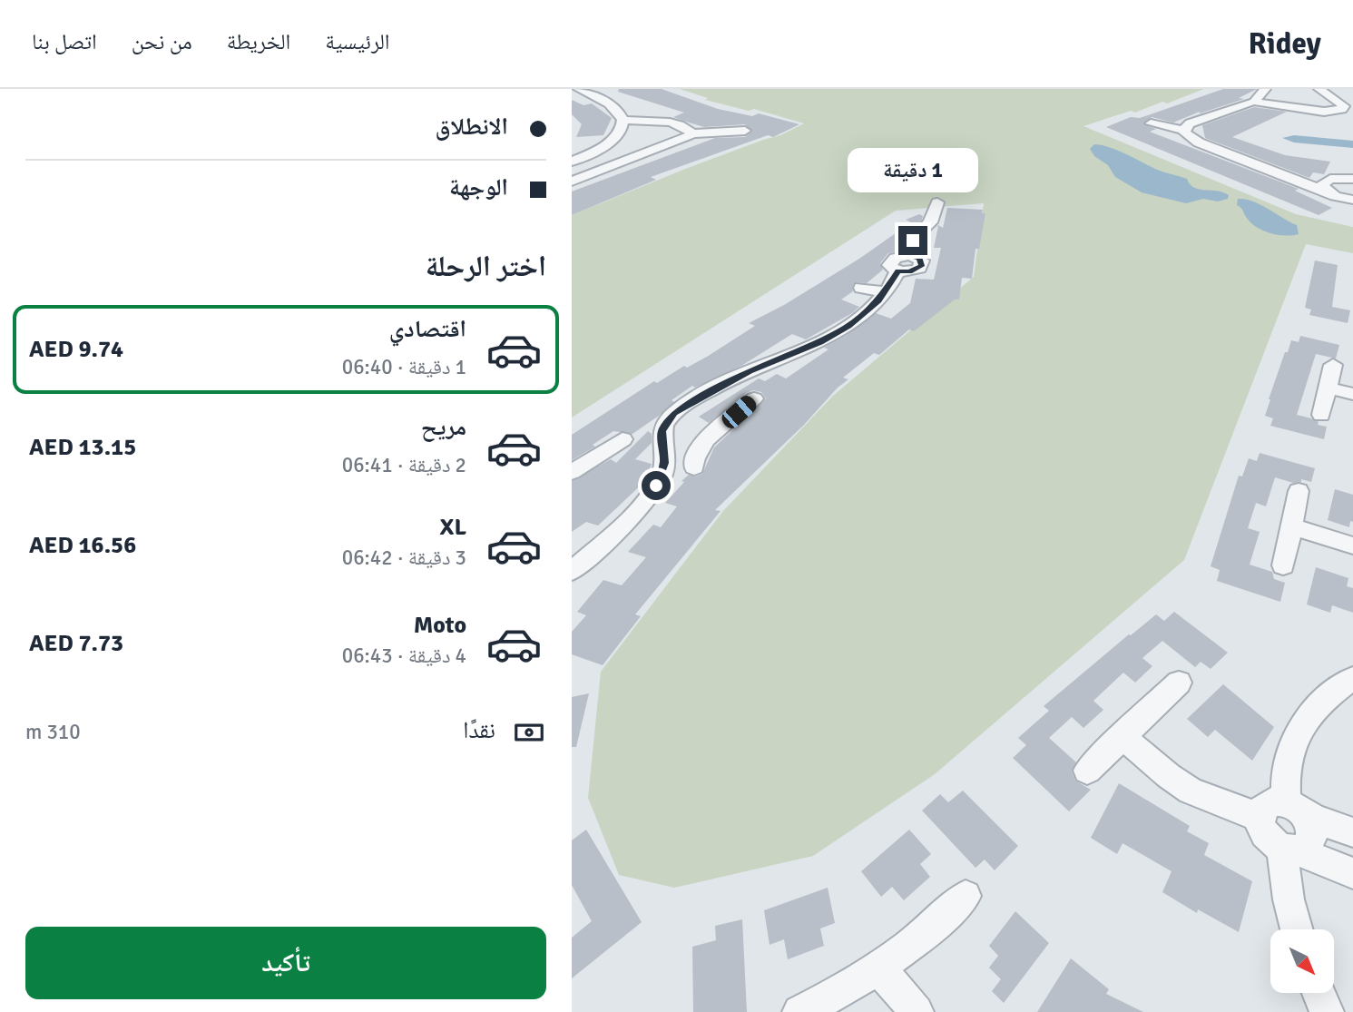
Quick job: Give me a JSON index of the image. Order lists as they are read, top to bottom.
{
  "north": "bottom right",
  "page": {
    "header": "Ridey",
    "nav": [
      "الرئيسية",
      "الخريطة",
      "من نحن",
      "اتصل بنا"
    ],
    "banner": ["الانطلاق", "الوجهة"],
    "bubble": "1 دقيقة",
    "heading": "اختر الرحلة",
    "list": [
      {
        "name": "اقتصادي",
        "note": "1 دقيقة · 06:40",
        "value": "AED 9.74"
      },
      {
        "name": "مريح",
        "note": "2 دقيقة · 06:41",
        "value": "AED 13.15"
      },
      {
        "name": "XL",
        "note": "3 دقيقة · 06:42",
        "value": "AED 16.56"
      },
      {
        "name": "Moto",
        "note": "4 دقيقة · 06:43",
        "value": "AED 7.73"
      }
    ],
    "pay": ["نقدًا", "310 m"],
    "buttons": "تأكيد"
  }
}
